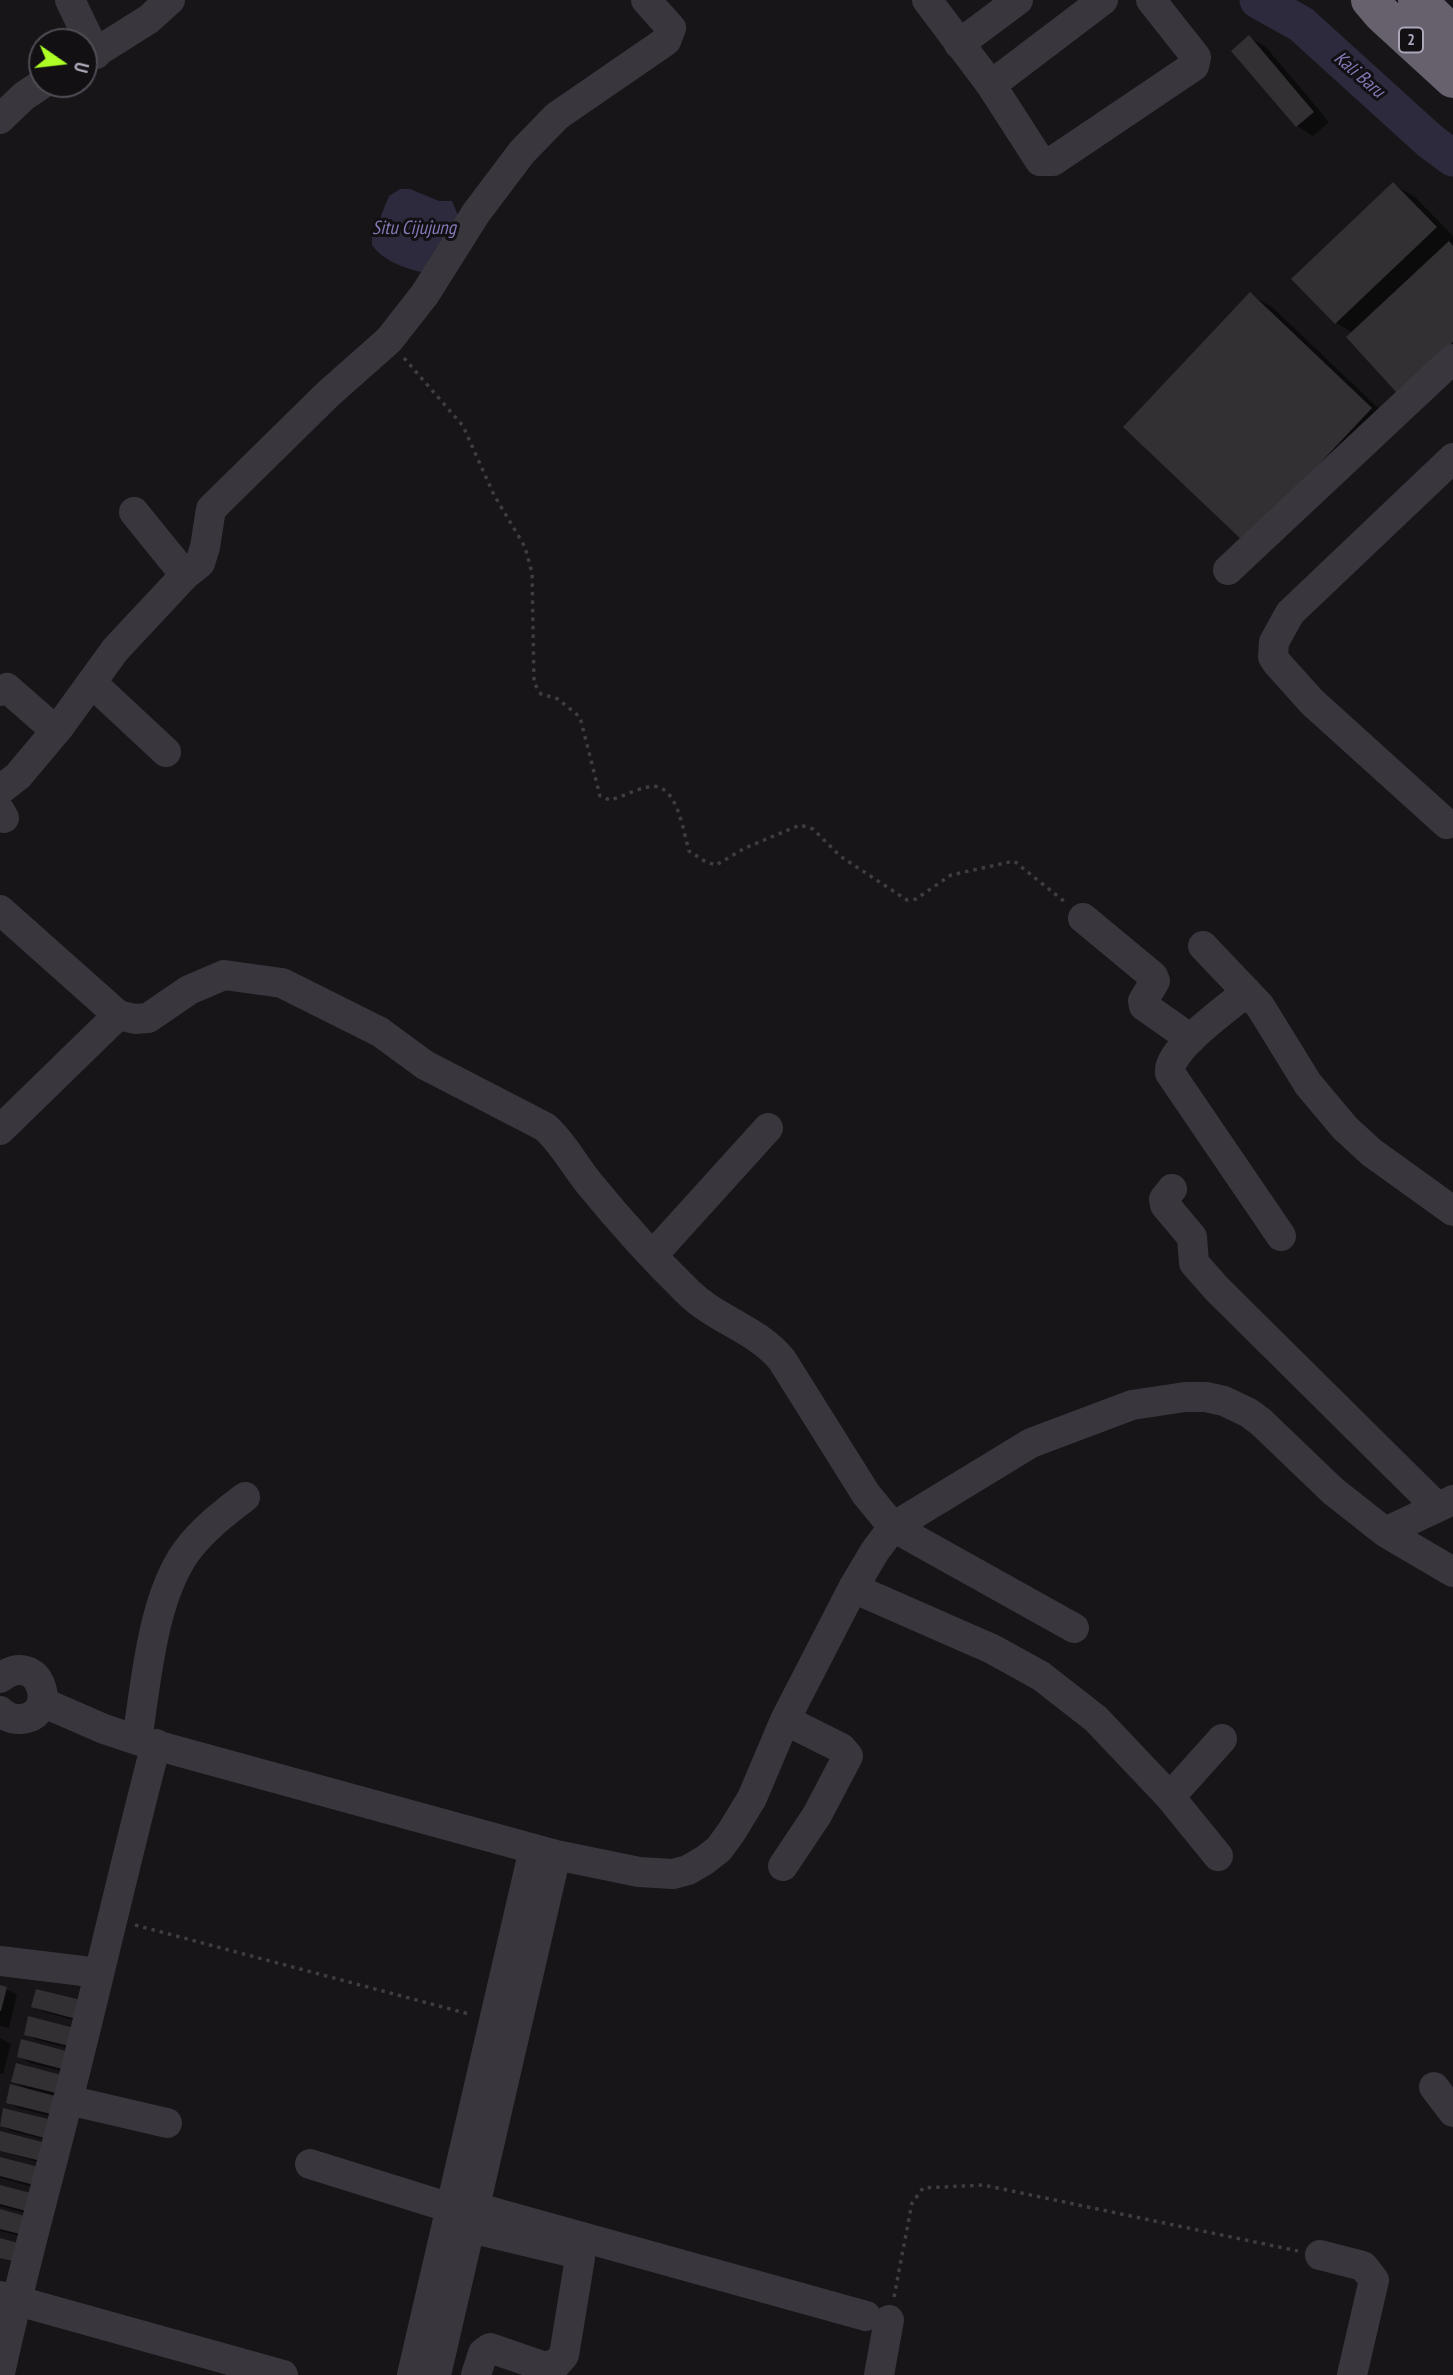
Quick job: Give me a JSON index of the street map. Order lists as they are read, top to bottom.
{
  "streets": {
    "highway": ["2"]
  },
  "water": ["Kali Baru", "Situ Cijujung"],
  "north": "right"
}
